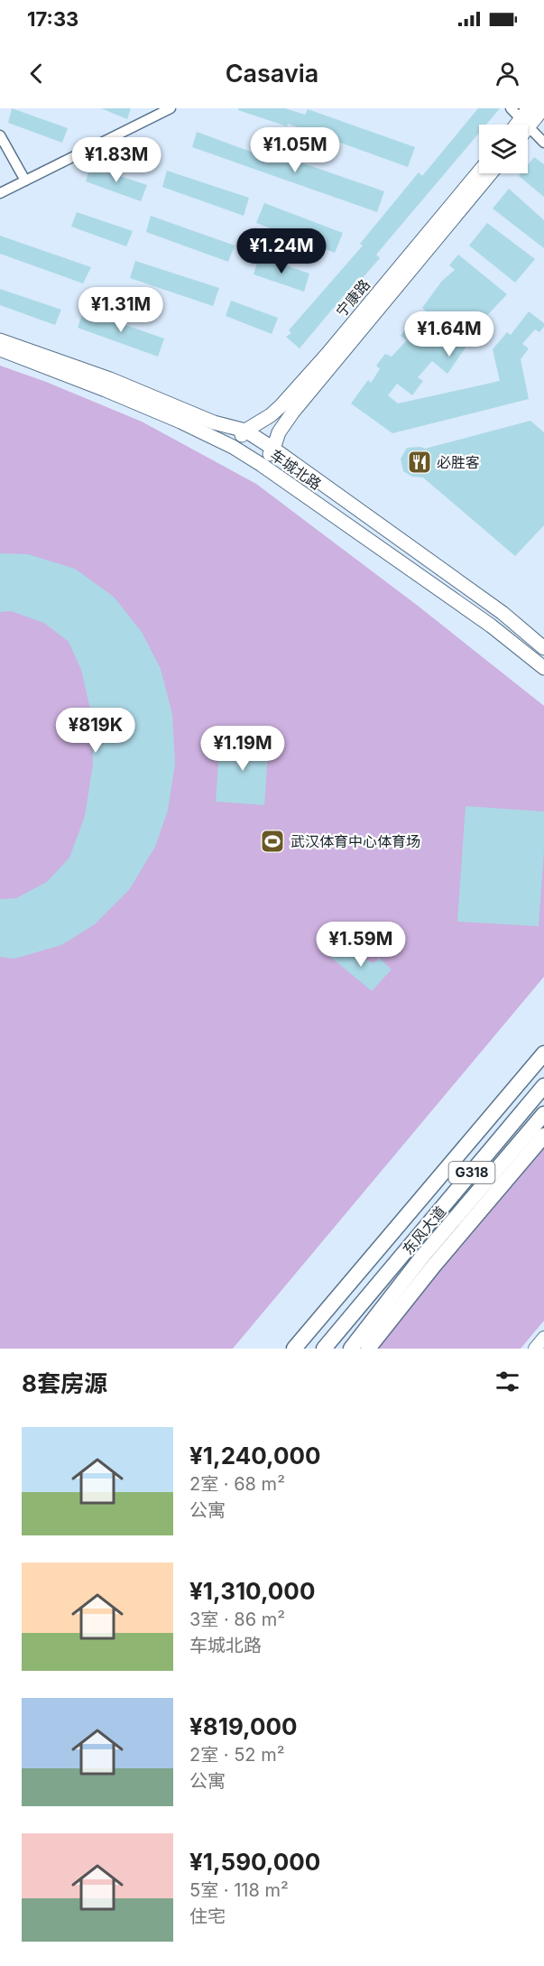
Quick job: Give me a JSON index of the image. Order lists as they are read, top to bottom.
{
  "streets": {
    "main road": [
      "宁康路",
      "车城北路",
      "G318",
      "东风大道"
    ]
  },
  "crossings": [
    ["宁康路", "车城北路"]
  ],
  "places": {
    "restaurant": ["必胜客"],
    "sports": ["武汉体育中心体育场"]
  },
  "page": {
    "status": "17:33",
    "header": "Casavia",
    "price": [
      "¥1.05M",
      "¥1.83M",
      "¥1.24M",
      "¥1.31M",
      "¥1.64M",
      "¥819K",
      "¥1.19M",
      "¥1.59M"
    ],
    "heading": "8套房源",
    "list": [
      {
        "name": "¥1,240,000",
        "note": "2室 · 68 m² · 公寓"
      },
      {
        "name": "¥1,310,000",
        "note": "3室 · 86 m² · 车城北路"
      },
      {
        "name": "¥819,000",
        "note": "2室 · 52 m² · 公寓"
      },
      {
        "name": "¥1,590,000",
        "note": "5室 · 118 m² · 住宅"
      }
    ]
  }
}
